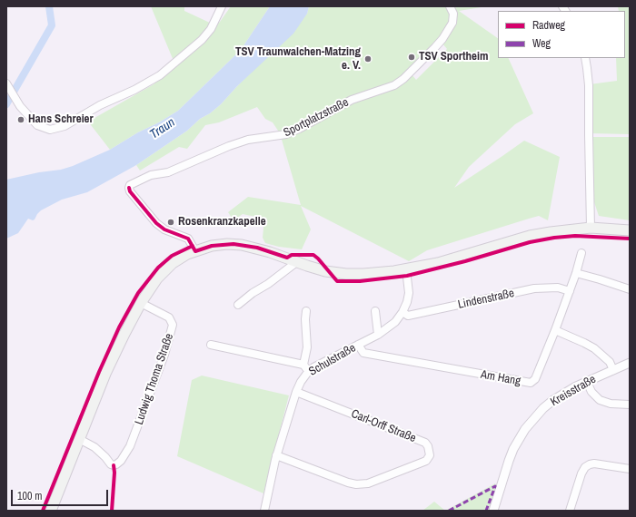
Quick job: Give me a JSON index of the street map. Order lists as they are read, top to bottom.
{
  "streets": {
    "street": [
      "Sportplatzstraße",
      "Lindenstraße",
      "Schulstraße",
      "Am Hang",
      "Ludwig Thoma Straße",
      "Kreisstraße",
      "Carl-Orff Straße"
    ]
  },
  "crossings": [
    ["Lindenstraße", "Schulstraße"],
    ["Lindenstraße", "Am Hang"],
    ["Schulstraße", "Am Hang"],
    ["Schulstraße", "Carl-Orff Straße"]
  ],
  "water": ["Traun"],
  "places": [
    "TSV Sportheim",
    "TSV Traunwalchen-Matzing e. V.",
    "Hans Schreier",
    "Rosenkranzkapelle"
  ],
  "legend": ["Radweg", "Weg"],
  "scale_bar": "100 m"
}
